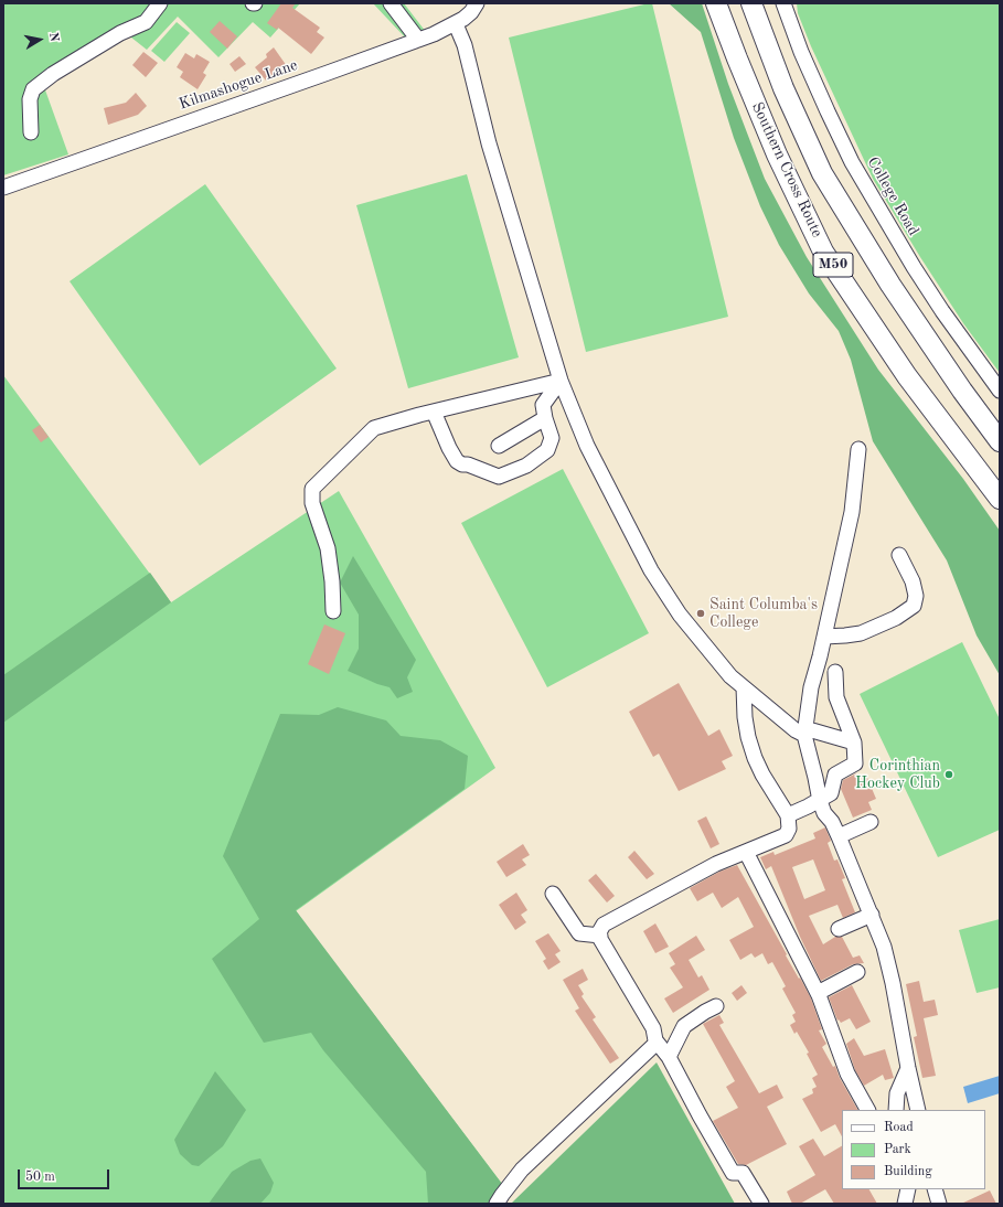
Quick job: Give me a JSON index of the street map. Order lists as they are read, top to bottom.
{
  "streets": {
    "highway": ["Southern Cross Route", "M50"],
    "street": ["Kilmashogue Lane", "College Road"]
  },
  "places": ["Saint Columba's College", "Corinthian Hockey Club"],
  "legend": ["Road", "Park", "Building"],
  "scale_bar": "50 m",
  "north": "right"
}
